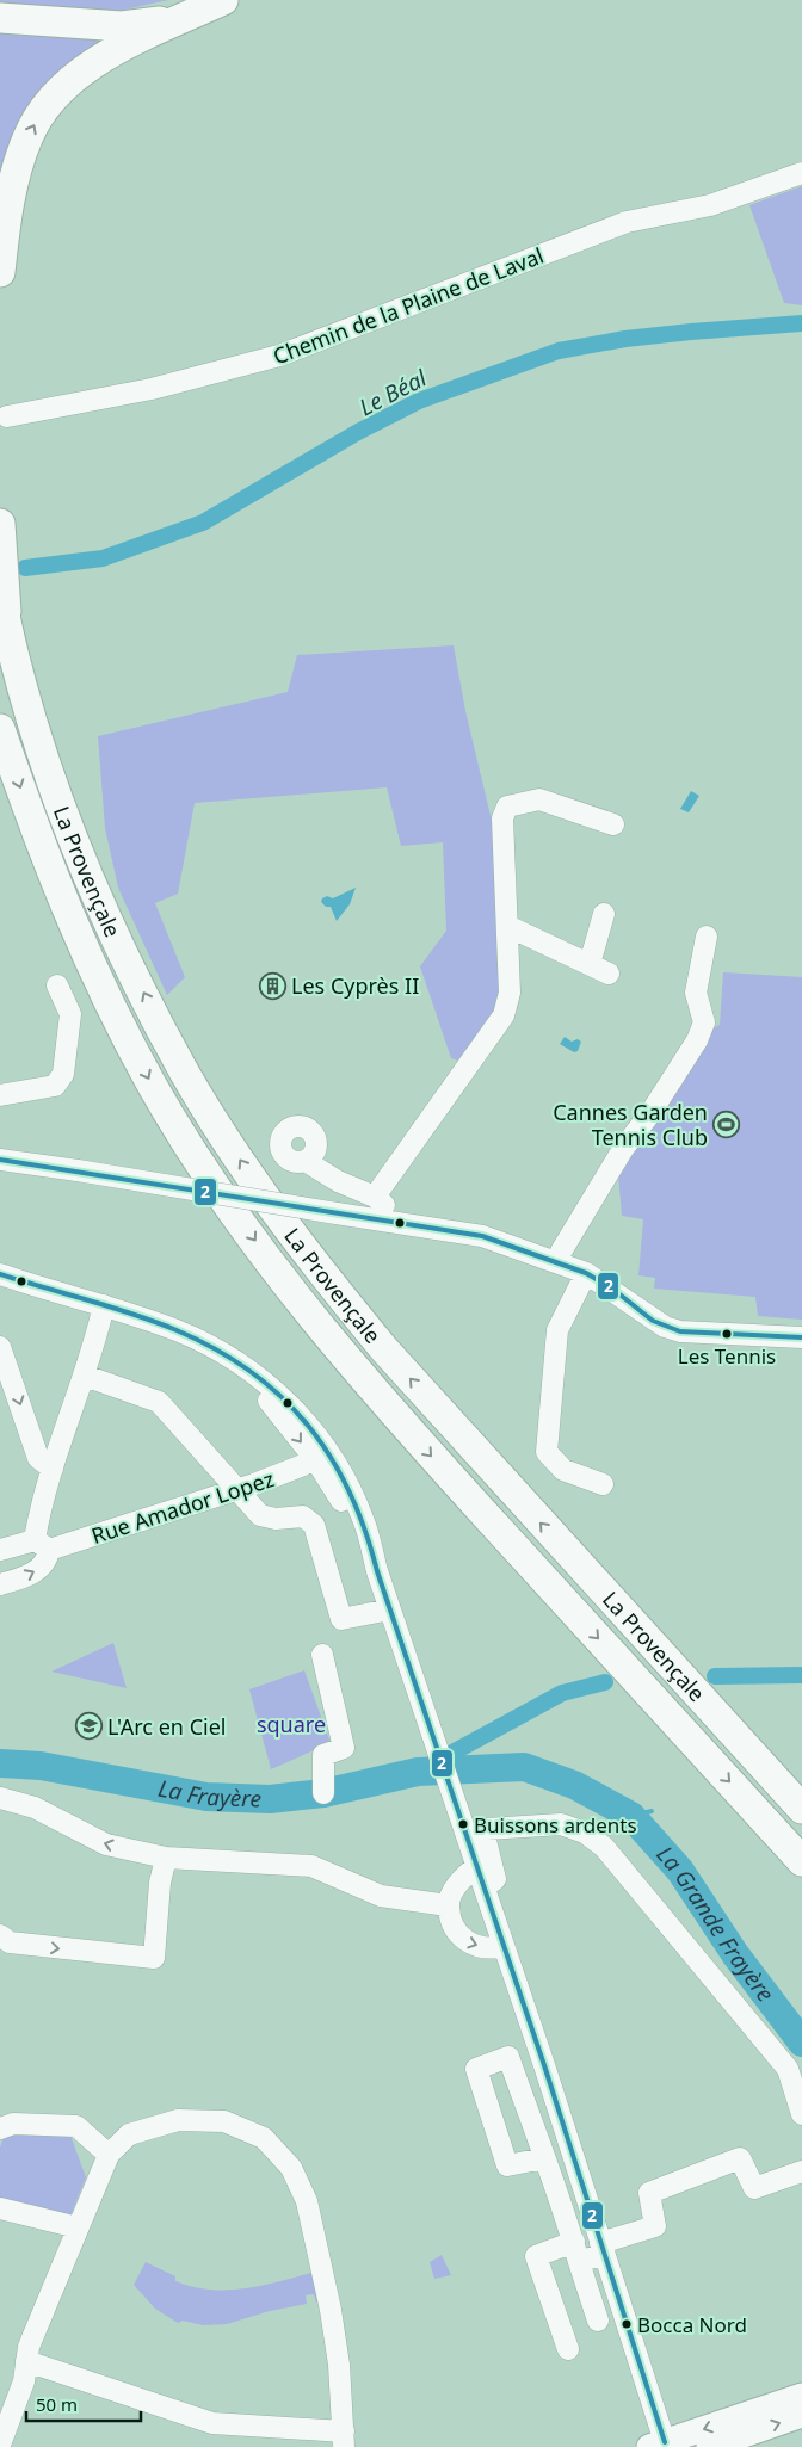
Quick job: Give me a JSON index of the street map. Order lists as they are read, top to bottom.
{
  "streets": {
    "highway": ["La Provençale"],
    "street": ["Chemin de la Plaine de Laval", "Rue Amador Lopez"]
  },
  "water": ["Le Béal", "La Frayère", "La Grande Frayère"],
  "parks": ["square"],
  "places": {
    "building": ["Les Cyprès II"],
    "sports": ["Cannes Garden Tennis Club"],
    "other": ["Les Tennis", "Buissons ardents", "Bocca Nord"],
    "school or university": ["L'Arc en Ciel"]
  },
  "lines": ["transit line 2"],
  "scale_bar": "50 m"
}
